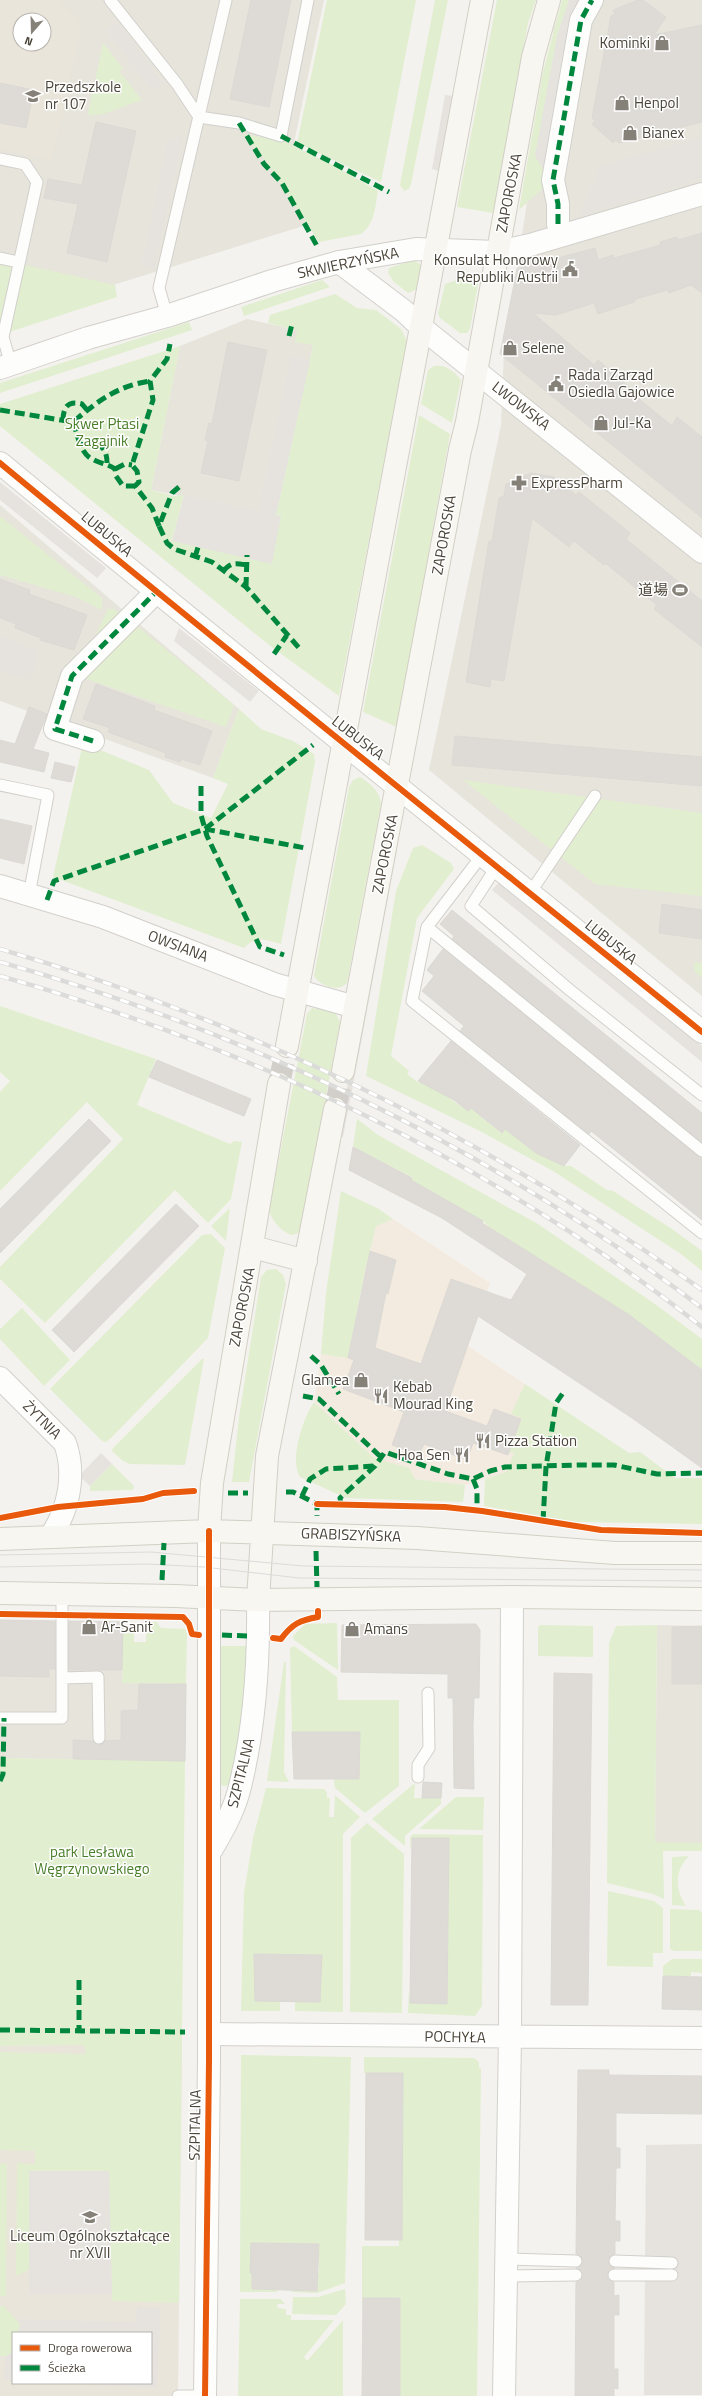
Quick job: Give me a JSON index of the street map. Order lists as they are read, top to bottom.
{
  "streets": {
    "main road": ["ZAPOROSKA", "GRABISZYŃSKA"],
    "street": [
      "SKWIERZYŃSKA",
      "LWOWSKA",
      "LUBUSKA",
      "OWSIANA",
      "ŻYTNIA",
      "SZPITALNA",
      "POCHYŁA"
    ]
  },
  "crossings": [
    ["ZAPOROSKA", "SKWIERZYŃSKA"],
    ["ZAPOROSKA", "LWOWSKA"],
    ["ZAPOROSKA", "LUBUSKA"],
    ["ZAPOROSKA", "OWSIANA"],
    ["ZAPOROSKA", "GRABISZYŃSKA"],
    ["SKWIERZYŃSKA", "LWOWSKA"],
    ["ŻYTNIA", "GRABISZYŃSKA"],
    ["SZPITALNA", "POCHYŁA"]
  ],
  "parks": ["Skwer Ptasi Zagajnik", "park Lesława Węgrzynowskiego"],
  "places": {
    "shop": [
      "Kominki",
      "Henpol",
      "Bianex",
      "Selene",
      "Jul-Ka",
      "Glamea",
      "Ar-Sanit",
      "Amans"
    ],
    "school or university": ["Przedszkole nr 107", "Liceum Ogólnokształcące nr XVII"],
    "public building": ["Konsulat Honorowy Republiki Austrii", "Rada i Zarząd Osiedla Gajowice"],
    "pharmacy": ["ExpressPharm"],
    "sports": ["道場"],
    "restaurant": ["Kebab Mourad King", "Pizza Station", "Hoa Sen"]
  },
  "legend": ["Droga rowerowa", "Ścieżka"],
  "north": "bottom"
}
